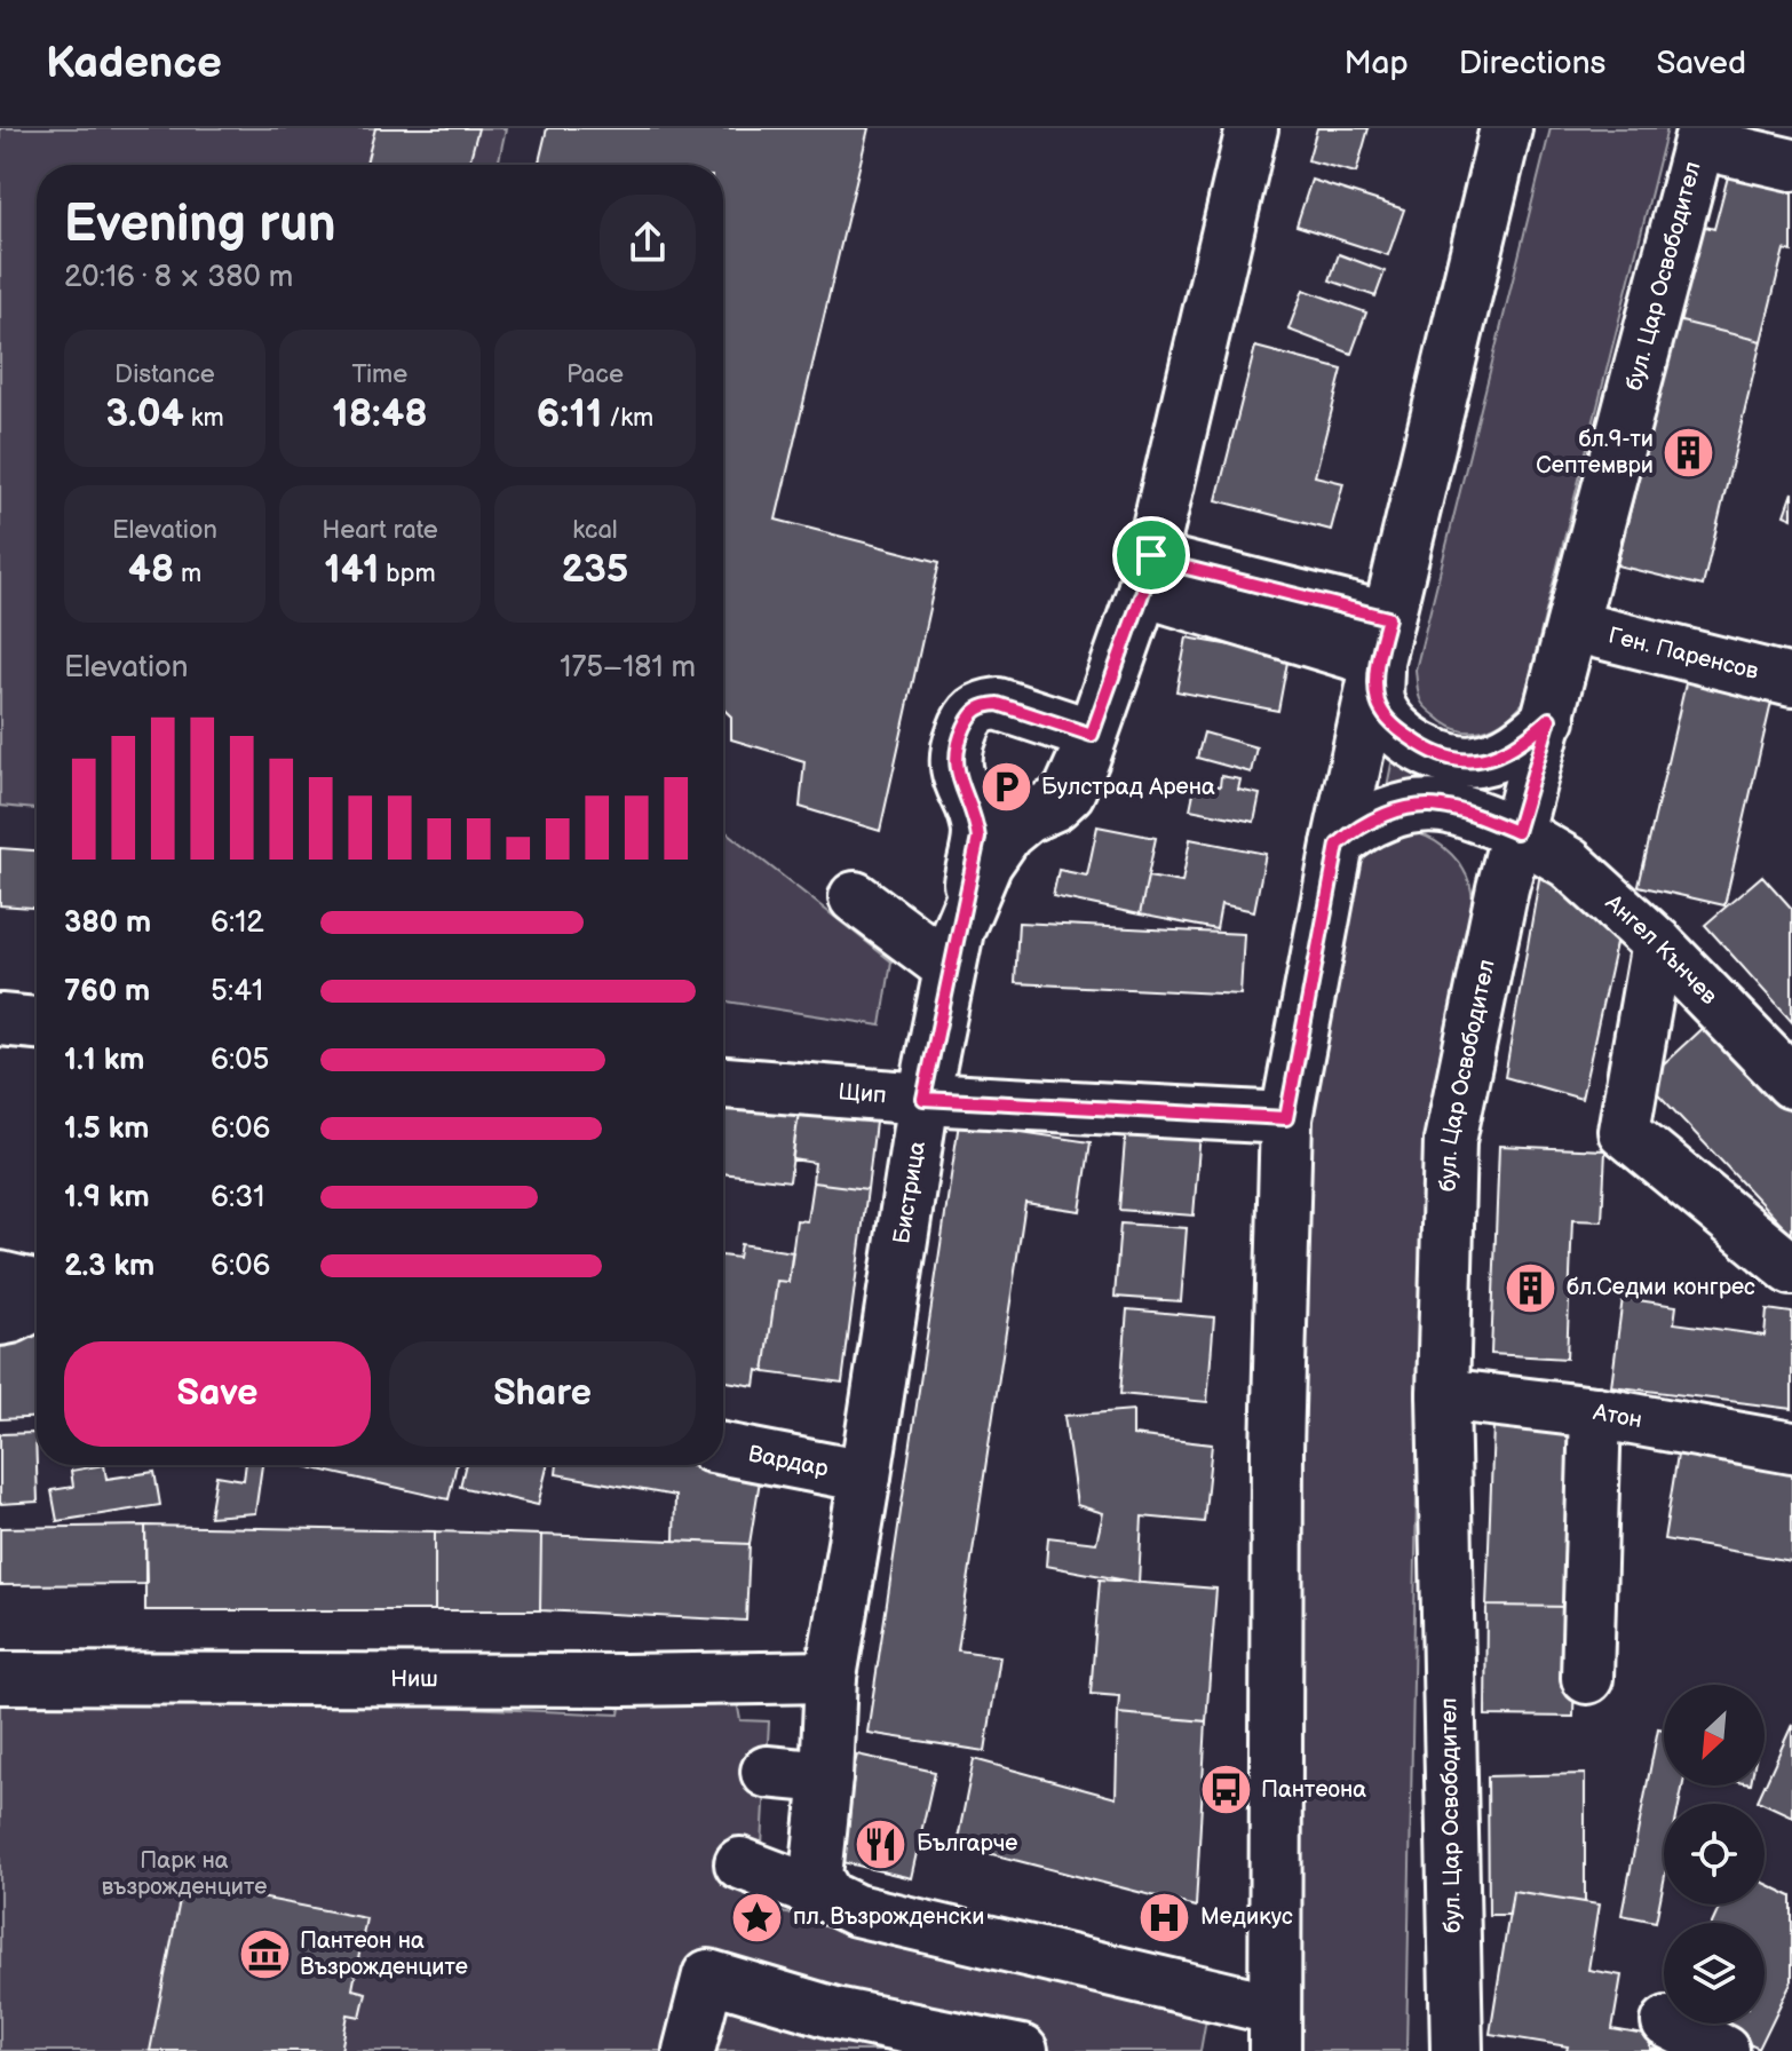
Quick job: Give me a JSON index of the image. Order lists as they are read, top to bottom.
{
  "streets": {
    "street": [
      "бул. Цар Освободител",
      "Ген. Паренсов",
      "Ангел Кънчев",
      "Щип",
      "Бистрица",
      "Атон",
      "Вардар",
      "Ниш"
    ]
  },
  "crossings": [
    ["бул. Цар Освободител", "Ген. Паренсов"],
    ["бул. Цар Освободител", "Ангел Кънчев"],
    ["бул. Цар Освободител", "Атон"],
    ["Щип", "Бистрица"],
    ["Бистрица", "Вардар"],
    ["Бистрица", "Ниш"]
  ],
  "parks": ["Парк на възрожденците"],
  "places": {
    "building": ["бл.9-ти Септември", "бл.Седми конгрес"],
    "parking": ["Булстрад Арена"],
    "bus stop": ["Пантеона"],
    "restaurant": ["Българче"],
    "place": ["пл. Възрожденски"],
    "hospital": ["Медикус"],
    "museum": ["Пантеон на Възрожденците"]
  },
  "north": "bottom left",
  "page": {
    "header": "Kadence",
    "nav": ["Map", "Directions", "Saved"],
    "heading": ["Evening run", "20:16 · 8 × 380 m"],
    "stats": [
      ["Distance", "3.04 km"],
      ["Time", "18:48"],
      ["Pace", "6:11 /km"],
      ["Elevation", "48 m"],
      ["Heart rate", "141 bpm"],
      ["kcal", "235"]
    ],
    "chart": ["Elevation", "175–181 m"],
    "list": [
      {
        "name": "380 m",
        "note": "6:12"
      },
      {
        "name": "760 m",
        "note": "5:41"
      },
      {
        "name": "1.1 km",
        "note": "6:05"
      },
      {
        "name": "1.5 km",
        "note": "6:06"
      },
      {
        "name": "1.9 km",
        "note": "6:31"
      },
      {
        "name": "2.3 km",
        "note": "6:06"
      }
    ],
    "buttons": ["Save", "Share"]
  }
}
